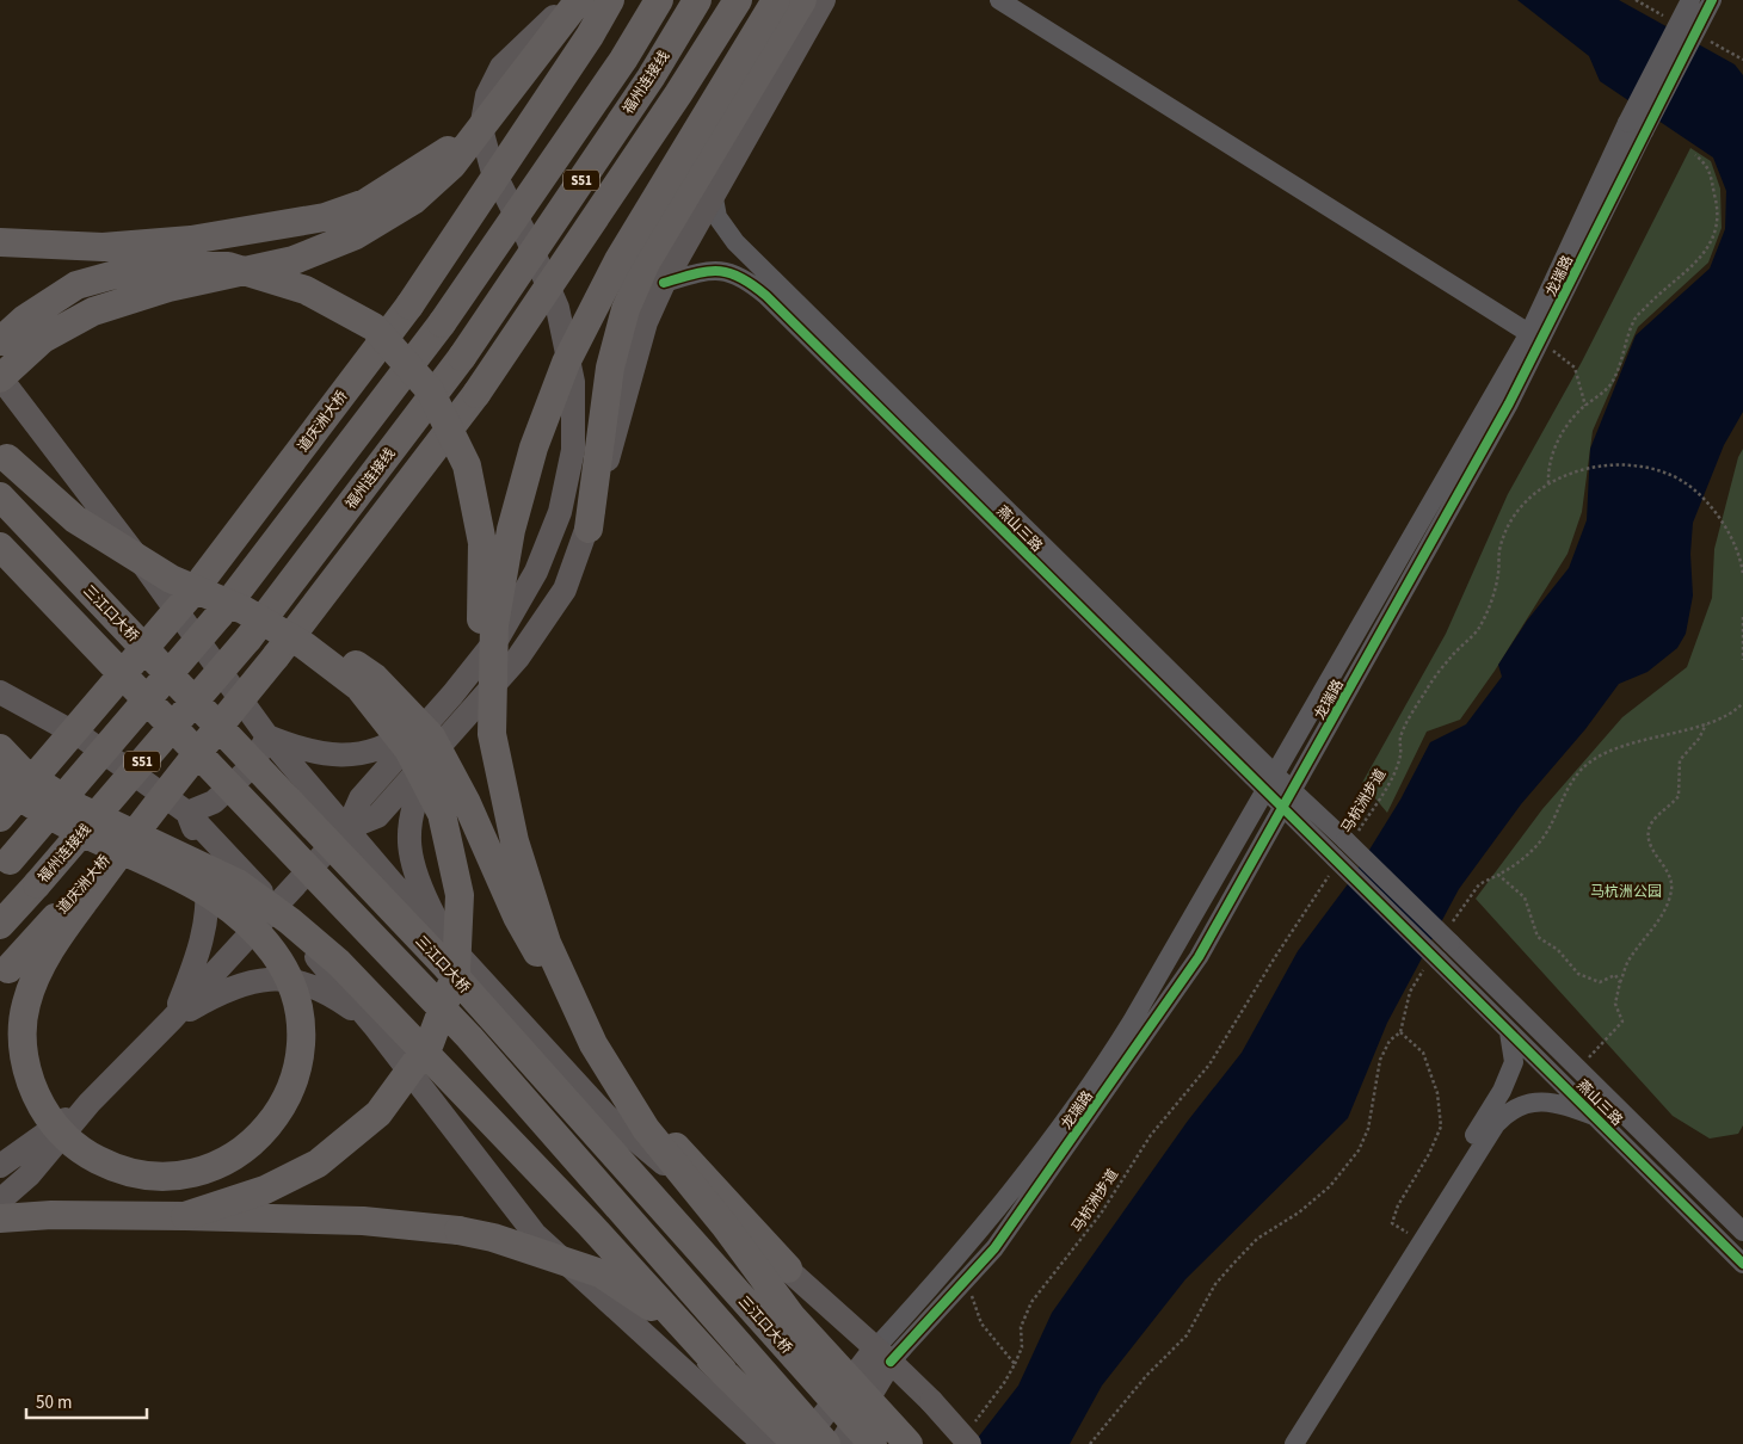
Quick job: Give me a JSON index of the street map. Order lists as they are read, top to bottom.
{
  "streets": {
    "highway": [
      "福州连接线",
      "S51",
      "道庆洲大桥",
      "三江口大桥"
    ],
    "street": ["龙瑞路", "燕山三路"],
    "path": ["马杭洲步道"]
  },
  "crossings": [
    ["龙瑞路", "燕山三路"],
    ["燕山三路", "马杭洲步道"]
  ],
  "parks": ["马杭洲公园"],
  "scale_bar": "50 m"
}
